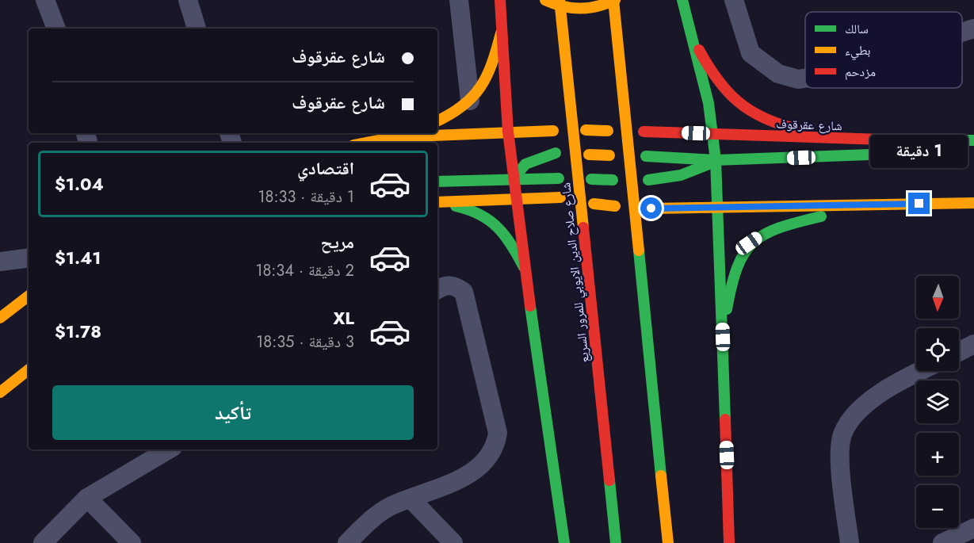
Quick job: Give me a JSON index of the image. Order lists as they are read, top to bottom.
{
  "streets": {
    "main road": ["شارع عقرقوف", "شارع صلاح الدين الايوبي للمرور السريع"]
  },
  "legend": ["سالك", "بطيء", "مزدحم"],
  "north": "bottom",
  "page": {
    "banner": ["شارع عقرقوف", "شارع عقرقوف"],
    "bubble": "1 دقيقة",
    "list": [
      {
        "name": "اقتصادي",
        "note": "1 دقيقة · 18:33",
        "value": "$1.04"
      },
      {
        "name": "مريح",
        "note": "2 دقيقة · 18:34",
        "value": "$1.41"
      },
      {
        "name": "XL",
        "note": "3 دقيقة · 18:35",
        "value": "$1.78"
      }
    ],
    "map_buttons": ["+", "−"],
    "buttons": "تأكيد"
  }
}
